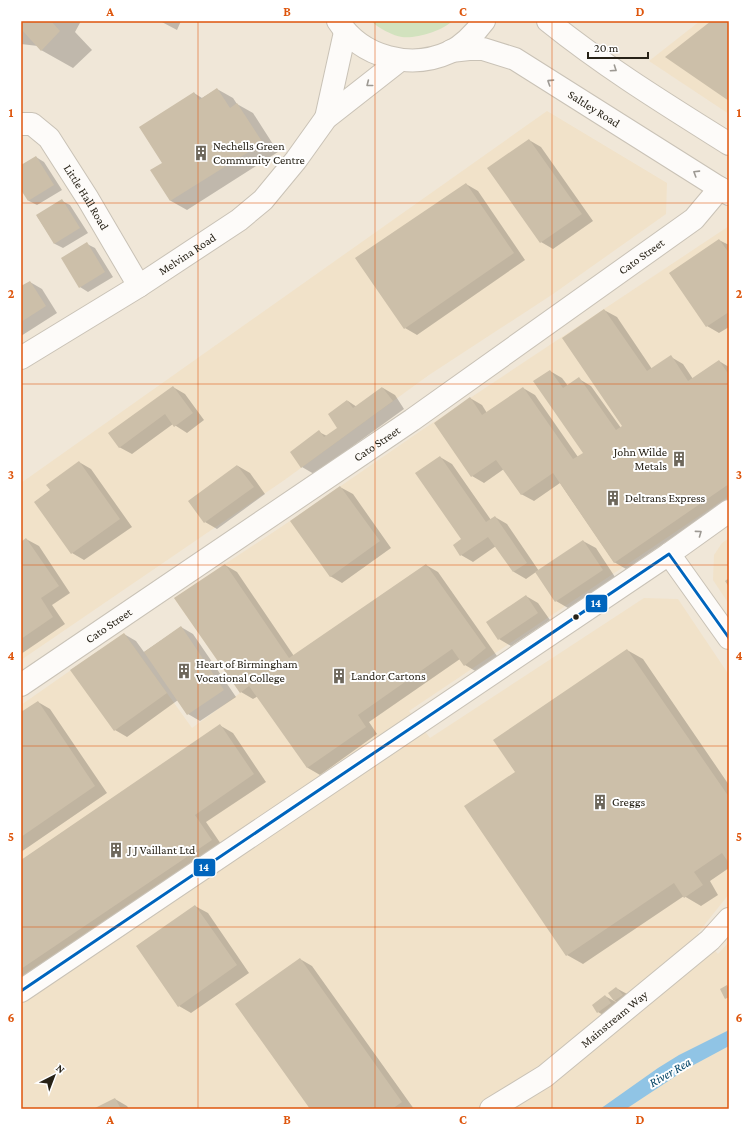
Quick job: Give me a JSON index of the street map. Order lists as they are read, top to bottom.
{
  "streets": {
    "street": [
      "Saltley Road",
      "Little Hall Road",
      "Melvina Road",
      "Cato Street",
      "Mainstream Way"
    ]
  },
  "crossings": [
    ["Saltley Road", "Cato Street"],
    ["Little Hall Road", "Melvina Road"]
  ],
  "water": ["River Rea"],
  "places": {
    "building": [
      "Nechells Green Community Centre",
      "John Wilde Metals",
      "Deltrans Express",
      "Heart of Birmingham Vocational College",
      "Landor Cartons",
      "Greggs",
      "J J Vaillant Ltd"
    ]
  },
  "lines": ["transit line 14"],
  "scale_bar": "20 m",
  "north": "top right",
  "grid": {
    "columns": [
      "A",
      "B",
      "C",
      "D"
    ],
    "rows": [
      "1",
      "2",
      "3",
      "4",
      "5",
      "6"
    ]
  }
}
